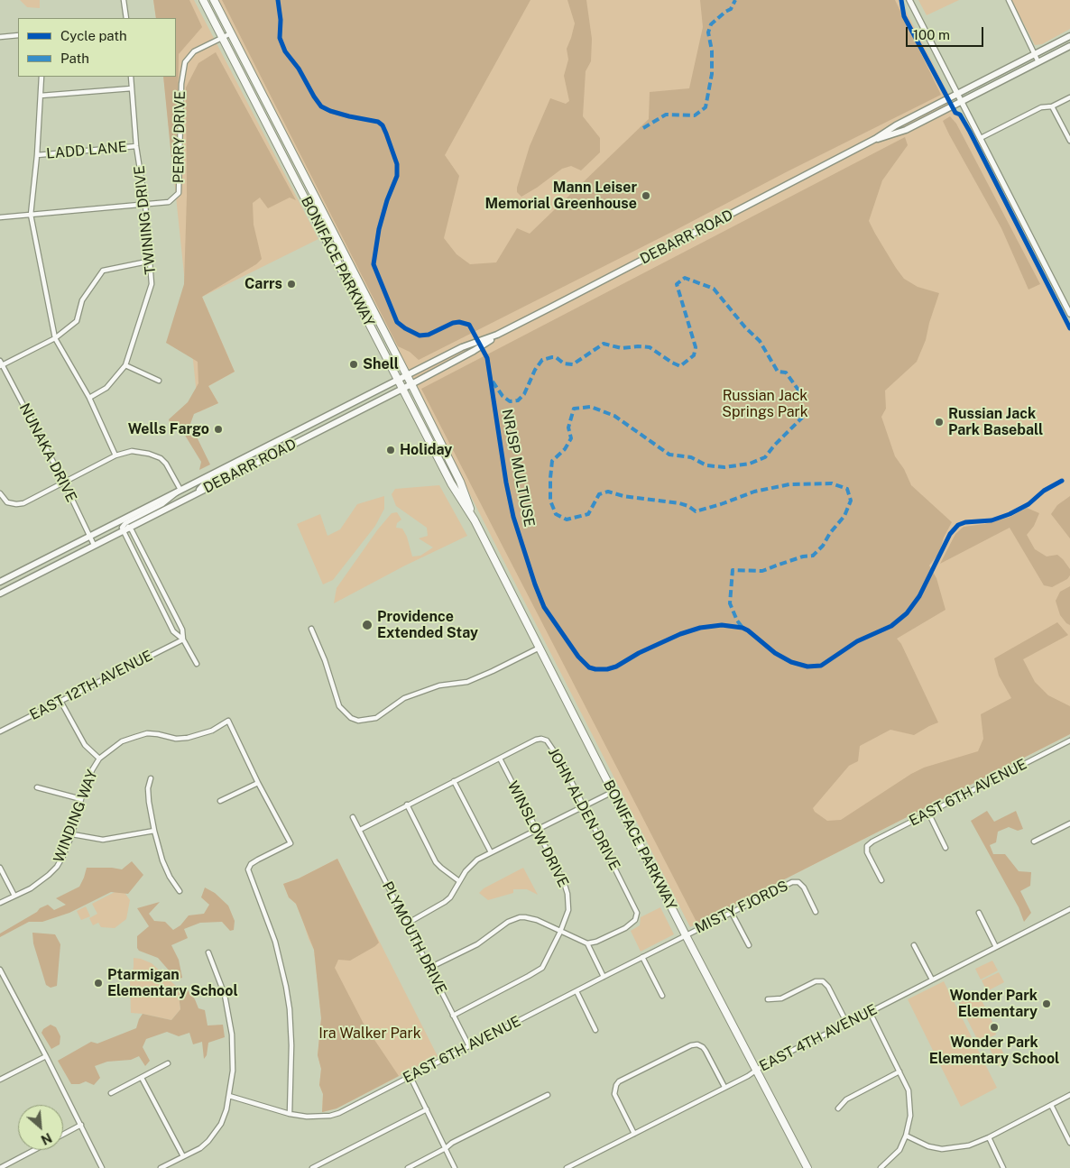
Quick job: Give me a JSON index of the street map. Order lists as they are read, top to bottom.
{
  "streets": {
    "main road": ["DEBARR ROAD", "BONIFACE PARKWAY"],
    "street": [
      "PERRY DRIVE",
      "LADD LANE",
      "TWINING DRIVE",
      "NUNAKA DRIVE",
      "EAST 12TH AVENUE",
      "EAST 6TH AVENUE",
      "JOHN ALDEN DRIVE",
      "WINDING WAY",
      "WINSLOW DRIVE",
      "MISTY FJORDS",
      "PLYMOUTH DRIVE",
      "EAST 4TH AVENUE"
    ],
    "cycle path": ["NRJSP MULTIUSE"]
  },
  "crossings": [
    ["PERRY DRIVE", "TWINING DRIVE"],
    ["PERRY DRIVE", "BONIFACE PARKWAY"],
    ["LADD LANE", "TWINING DRIVE"],
    ["DEBARR ROAD", "BONIFACE PARKWAY"],
    ["DEBARR ROAD", "NUNAKA DRIVE"],
    ["BONIFACE PARKWAY", "EAST 6TH AVENUE"],
    ["BONIFACE PARKWAY", "MISTY FJORDS"],
    ["BONIFACE PARKWAY", "EAST 4TH AVENUE"],
    ["EAST 6TH AVENUE", "MISTY FJORDS"],
    ["EAST 6TH AVENUE", "PLYMOUTH DRIVE"],
    ["JOHN ALDEN DRIVE", "WINSLOW DRIVE"],
    ["JOHN ALDEN DRIVE", "PLYMOUTH DRIVE"],
    ["WINSLOW DRIVE", "PLYMOUTH DRIVE"]
  ],
  "parks": ["Russian Jack Springs Park", "Ira Walker Park"],
  "places": [
    "Mann Leiser Memorial Greenhouse",
    "Carrs",
    "Shell",
    "Russian Jack Park Baseball",
    "Wells Fargo",
    "Holiday",
    "Providence Extended Stay",
    "Ptarmigan Elementary School",
    "Wonder Park Elementary",
    "Wonder Park Elementary School"
  ],
  "legend": ["Cycle path", "Path"],
  "scale_bar": "100 m",
  "north": "bottom right"
}
